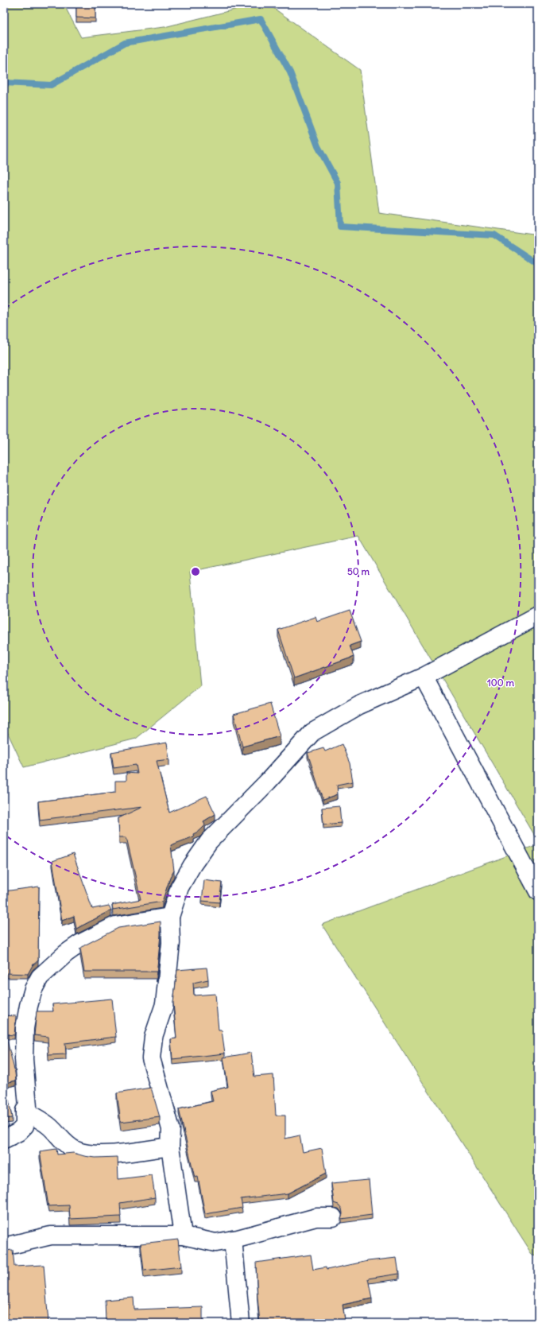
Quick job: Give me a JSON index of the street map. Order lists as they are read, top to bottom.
{
  "rings": ["50 m", "100 m"]
}
